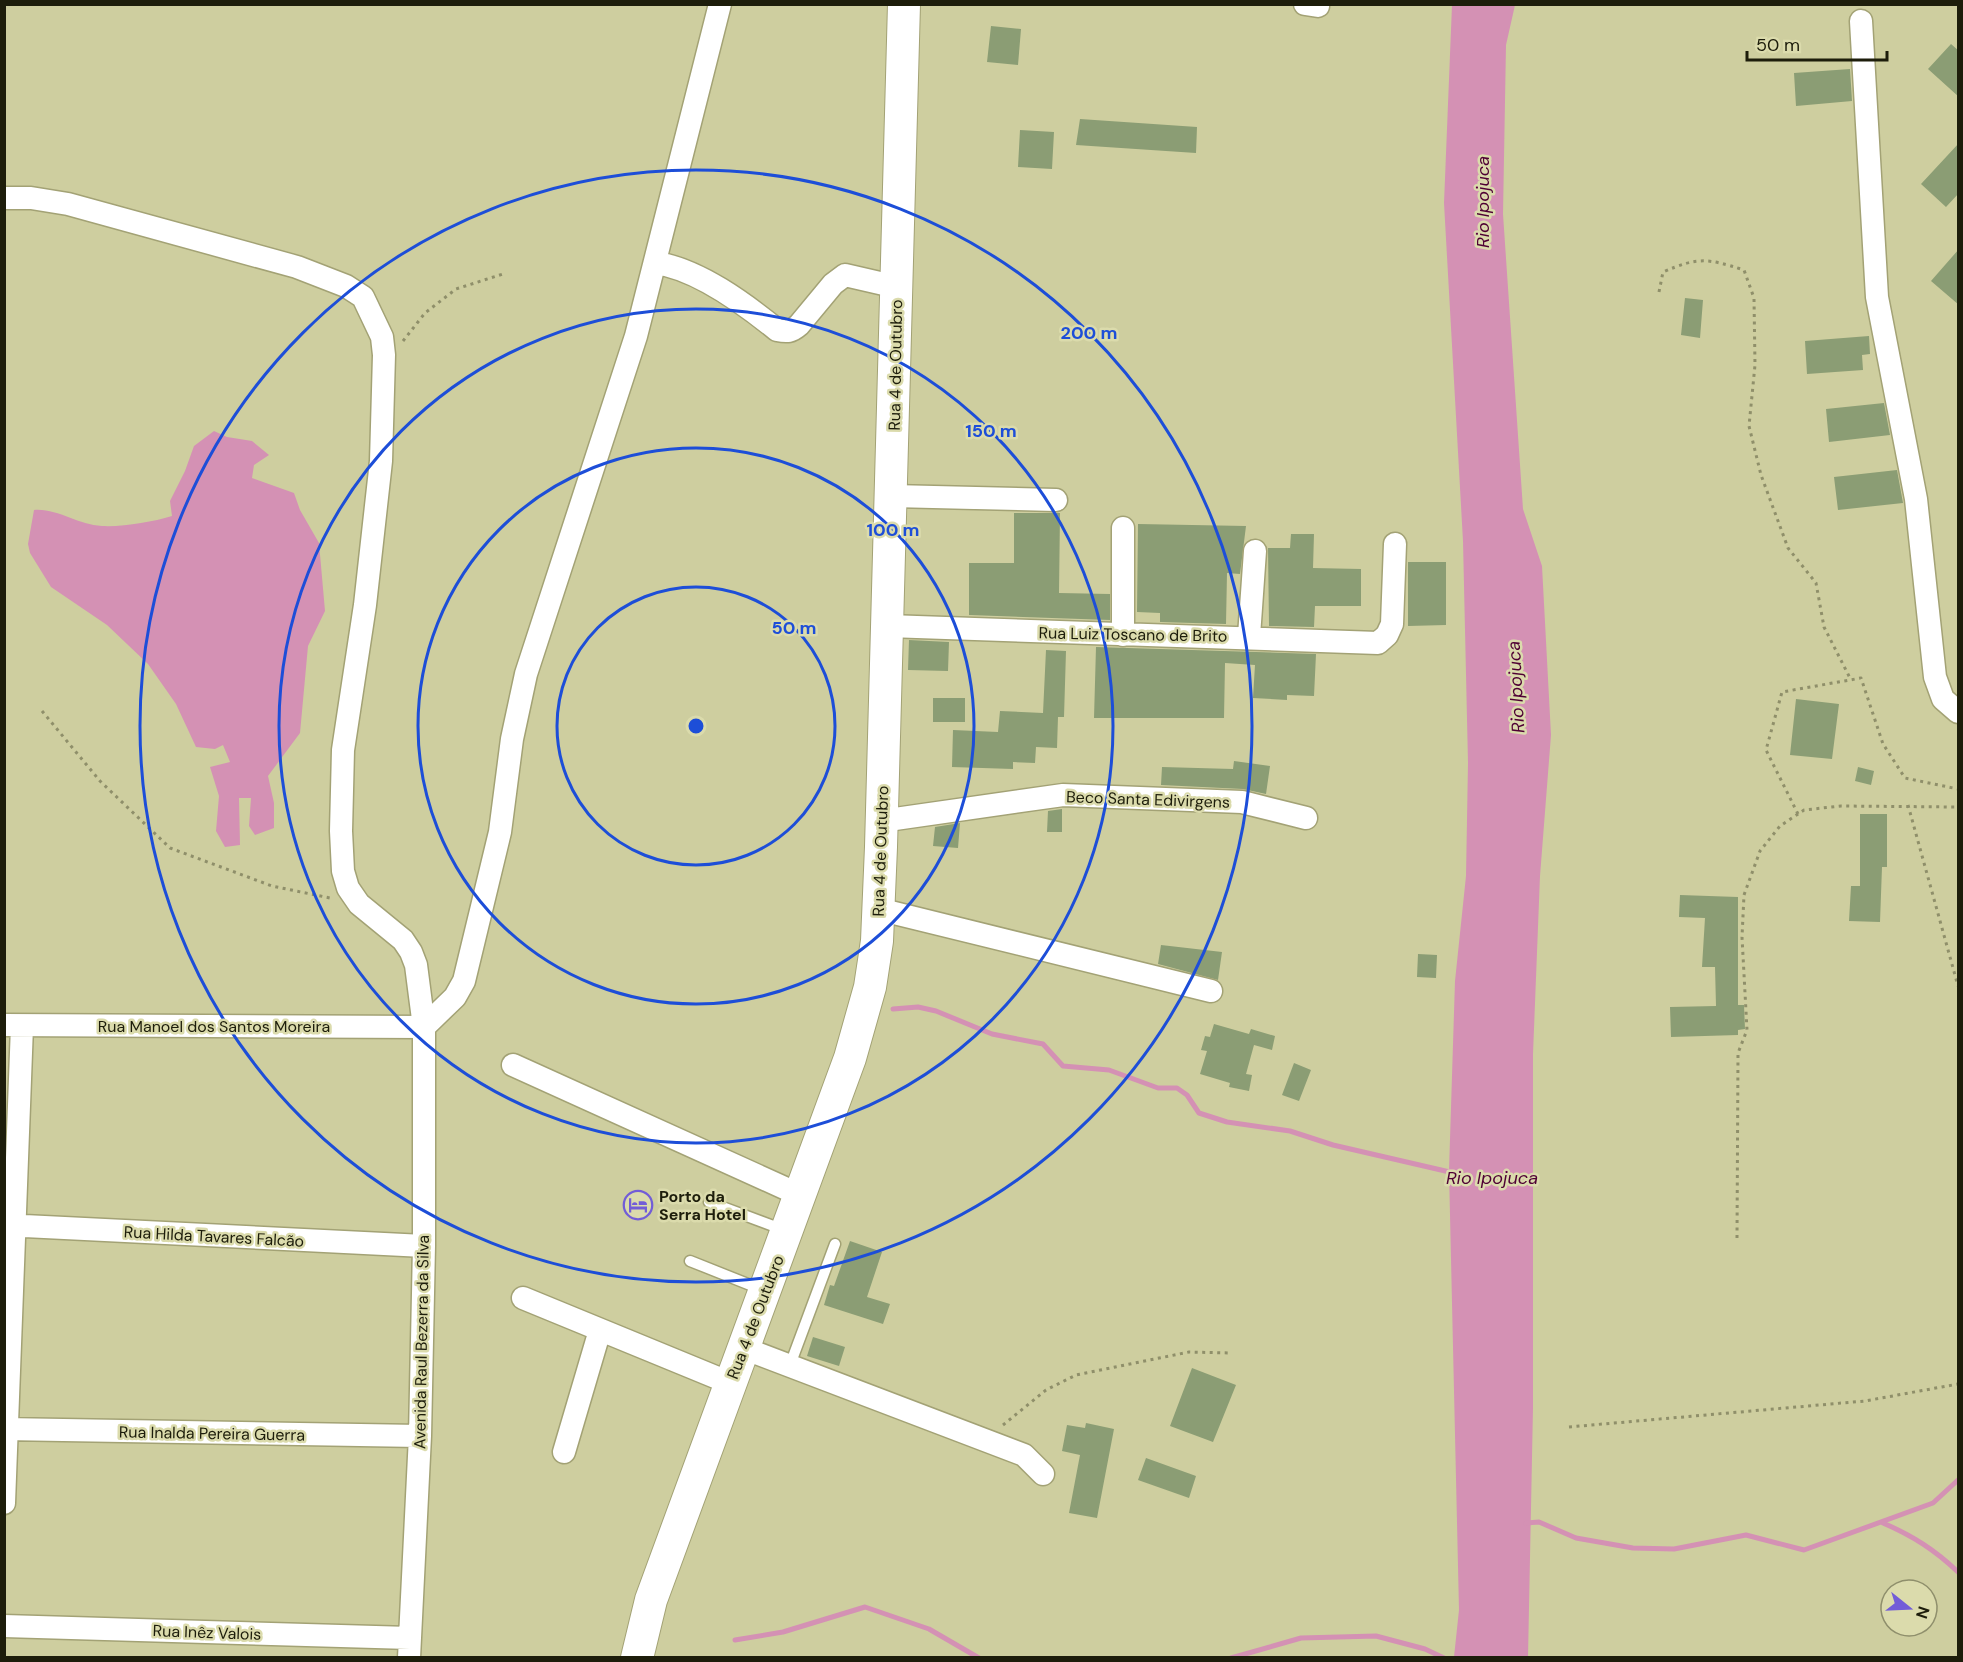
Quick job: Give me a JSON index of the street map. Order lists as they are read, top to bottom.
{
  "streets": {
    "main road": ["Rua 4 de Outubro"],
    "street": [
      "Rua Luiz Toscano de Brito",
      "Beco Santa Edivirgens",
      "Rua Manoel dos Santos Moreira",
      "Rua Hilda Tavares Falcão",
      "Avenida Raul Bezerra da Silva",
      "Rua Inalda Pereira Guerra",
      "Rua Inêz Valois"
    ]
  },
  "crossings": [
    ["Rua 4 de Outubro", "Rua Luiz Toscano de Brito"],
    ["Rua 4 de Outubro", "Beco Santa Edivirgens"],
    ["Rua Manoel dos Santos Moreira", "Avenida Raul Bezerra da Silva"],
    ["Rua Hilda Tavares Falcão", "Avenida Raul Bezerra da Silva"],
    ["Avenida Raul Bezerra da Silva", "Rua Inalda Pereira Guerra"],
    ["Avenida Raul Bezerra da Silva", "Rua Inêz Valois"]
  ],
  "water": ["Rio Ipojuca"],
  "places": {
    "hotel": ["Porto da Serra Hotel"]
  },
  "scale_bar": "50 m",
  "north": "right",
  "rings": [
    "200 m",
    "150 m",
    "100 m",
    "50 m"
  ]
}
